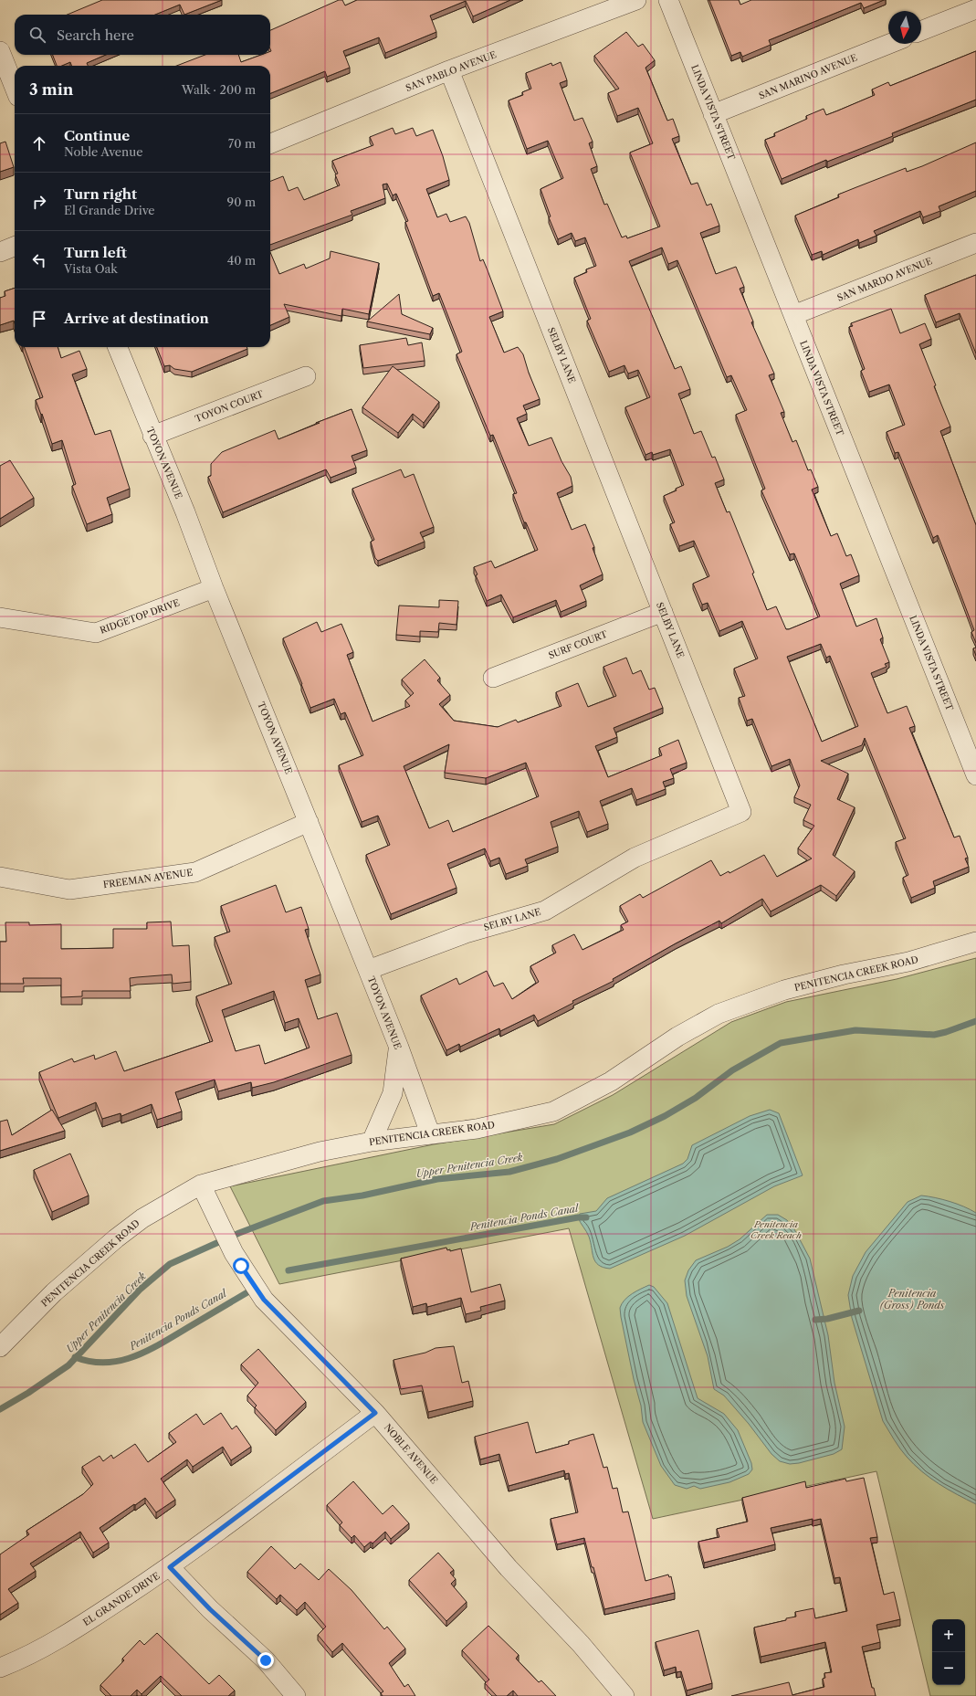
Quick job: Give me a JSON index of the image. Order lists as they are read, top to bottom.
{
  "streets": {
    "street": [
      "SAN PABLO AVENUE",
      "SAN MARINO AVENUE",
      "LINDA VISTA STREET",
      "SAN MARDO AVENUE",
      "SELBY LANE",
      "TOYON COURT",
      "TOYON AVENUE",
      "RIDGETOP DRIVE",
      "SURF COURT",
      "FREEMAN AVENUE",
      "PENITENCIA CREEK ROAD",
      "NOBLE AVENUE",
      "EL GRANDE DRIVE"
    ]
  },
  "crossings": [
    ["SAN PABLO AVENUE", "SELBY LANE"],
    ["SAN MARINO AVENUE", "LINDA VISTA STREET"],
    ["LINDA VISTA STREET", "SAN MARDO AVENUE"],
    ["SELBY LANE", "TOYON AVENUE"],
    ["SELBY LANE", "SURF COURT"],
    ["TOYON COURT", "TOYON AVENUE"],
    ["TOYON AVENUE", "RIDGETOP DRIVE"],
    ["TOYON AVENUE", "FREEMAN AVENUE"],
    ["TOYON AVENUE", "PENITENCIA CREEK ROAD"],
    ["PENITENCIA CREEK ROAD", "NOBLE AVENUE"],
    ["NOBLE AVENUE", "EL GRANDE DRIVE"]
  ],
  "water": ["Upper Penitencia Creek", "Penitencia Ponds Canal", "Penitencia (Gross) Ponds"],
  "parks": ["Penitencia Creek Reach"],
  "north": "bottom",
  "page": {
    "search": "Search here",
    "heading": ["3 min", "Walk · 200 m"],
    "list": [
      ["Continue", "Noble Avenue", "70 m"],
      ["Turn right", "El Grande Drive", "90 m"],
      ["Turn left", "Vista Oak", "40 m"],
      "Arrive at destination"
    ],
    "map_buttons": ["+", "−"]
  }
}
